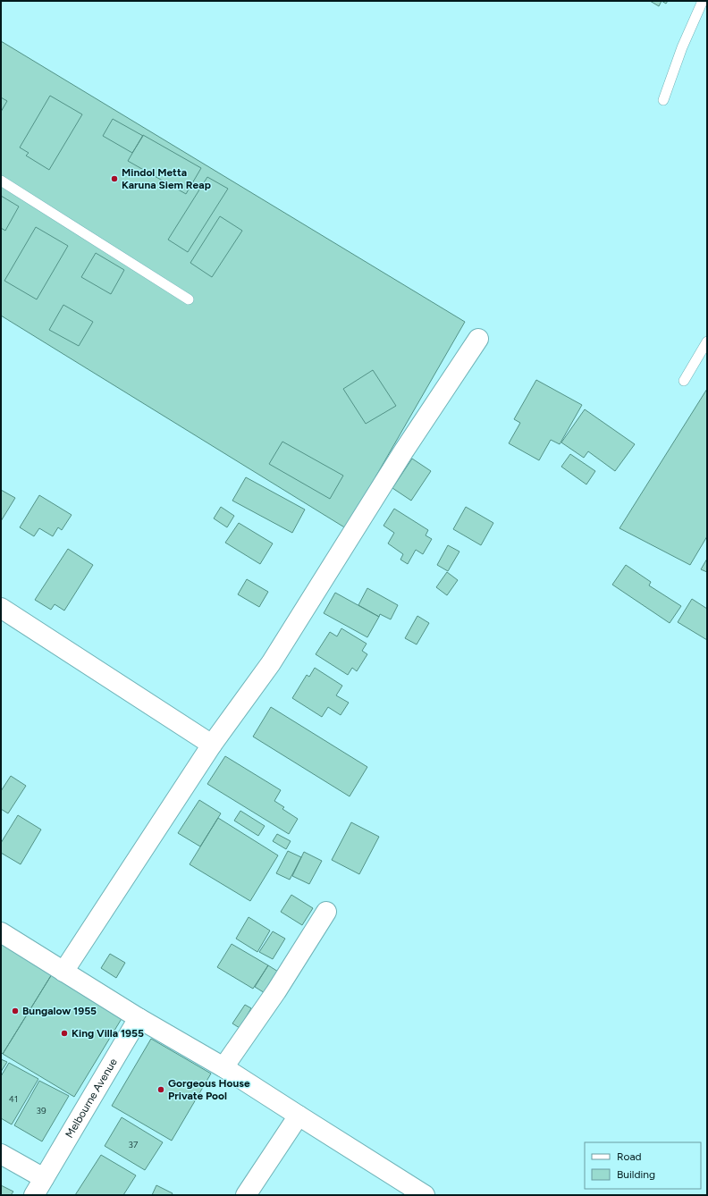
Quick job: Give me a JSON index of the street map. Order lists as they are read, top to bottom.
{
  "streets": {
    "street": ["Melbourne Avenue"]
  },
  "places": [
    "Mindol Metta Karuna Siem Reap",
    "Bungalow 1955",
    "King Villa 1955",
    "Gorgeous House Private Pool"
  ],
  "house_numbers": ["41", "39", "37"],
  "legend": ["Road", "Building"]
}
